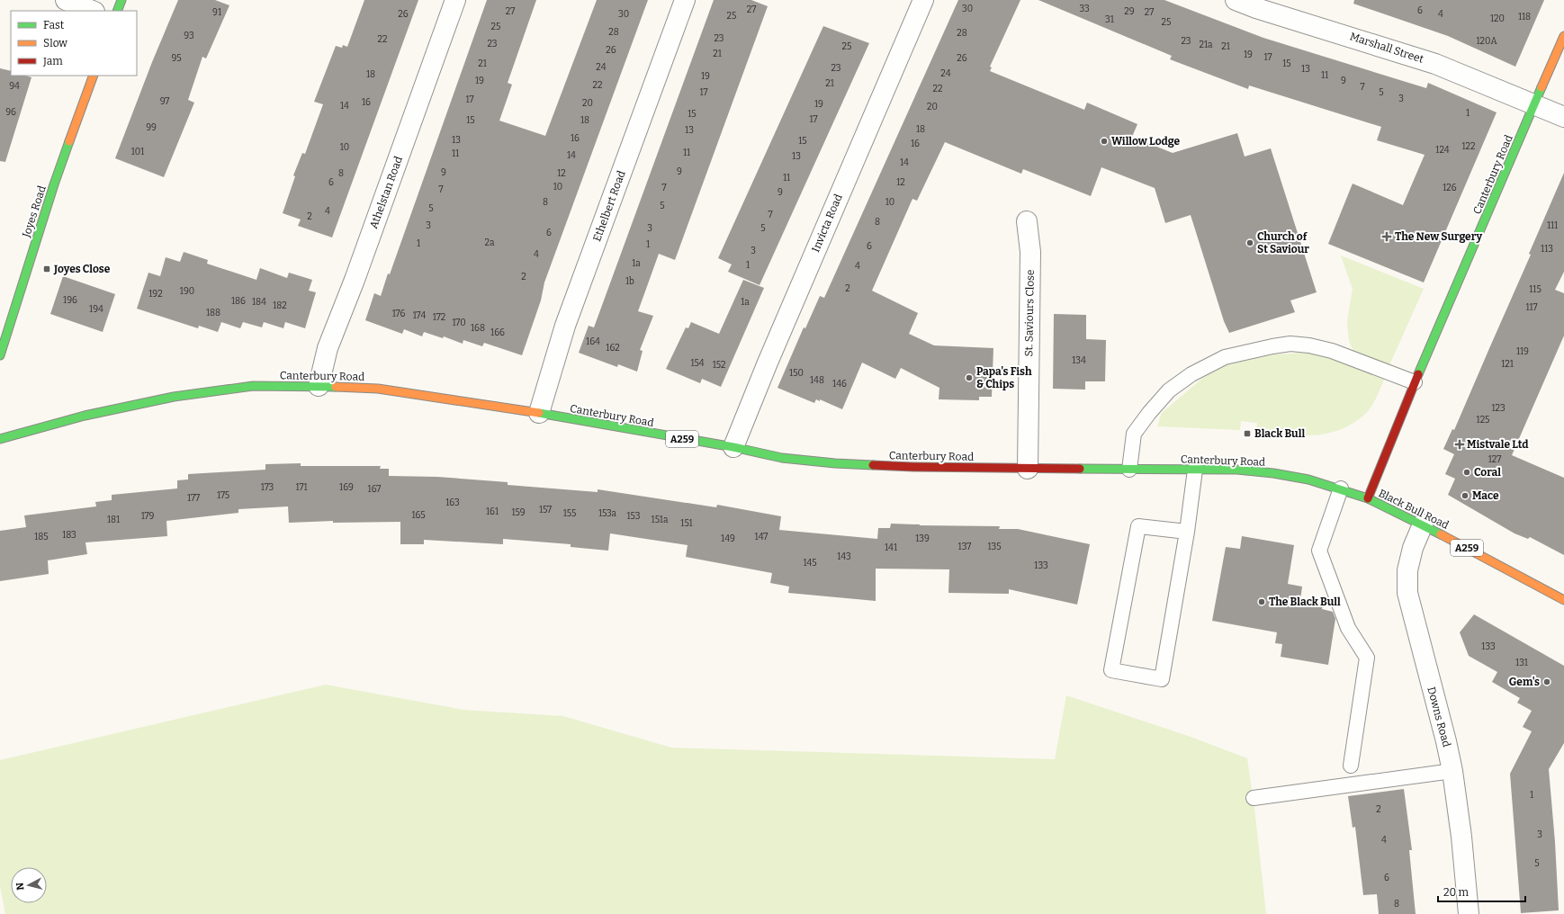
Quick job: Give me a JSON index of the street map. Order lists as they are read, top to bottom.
{
  "streets": {
    "main road": [
      "Canterbury Road",
      "Joyes Road",
      "A259",
      "Black Bull Road"
    ],
    "street": [
      "Marshall Street",
      "Athelstan Road",
      "Ethelbert Road",
      "Invicta Road",
      "St. Saviours Close",
      "Downs Road"
    ]
  },
  "crossings": [
    ["Marshall Street", "Canterbury Road"],
    ["Canterbury Road", "Athelstan Road"],
    ["Canterbury Road", "Ethelbert Road"],
    ["Canterbury Road", "Invicta Road"],
    ["Canterbury Road", "St. Saviours Close"],
    ["Canterbury Road", "Black Bull Road"],
    ["Black Bull Road", "Downs Road"]
  ],
  "places": {
    "other": [
      "Willow Lodge",
      "Church of St Saviour",
      "Papa's Fish & Chips",
      "Coral",
      "Mace",
      "The Black Bull",
      "Gem's"
    ],
    "health": ["The New Surgery", "Mistvale Ltd"],
    "transit": ["Joyes Close", "Black Bull"]
  },
  "house_numbers": [
    "30",
    "33",
    "27",
    "6",
    "27",
    "29",
    "91",
    "27",
    "26",
    "30",
    "4",
    "25",
    "118",
    "120",
    "31",
    "25",
    "25",
    "28",
    "28",
    "93",
    "23",
    "22",
    "23",
    "120A",
    "23",
    "21a",
    "25",
    "21",
    "26",
    "21",
    "19",
    "17",
    "95",
    "26",
    "21",
    "15",
    "24",
    "23",
    "13",
    "24",
    "18",
    "11",
    "19",
    "19",
    "9",
    "21",
    "22",
    "94",
    "7",
    "22",
    "17",
    "5",
    "3",
    "17",
    "97",
    "16",
    "20",
    "19",
    "14",
    "20",
    "96",
    "1",
    "15",
    "17",
    "15",
    "18",
    "99",
    "18",
    "13",
    "16",
    "13",
    "15",
    "16",
    "122",
    "10",
    "124",
    "101",
    "11",
    "11",
    "14",
    "13",
    "14",
    "9",
    "9",
    "8",
    "12",
    "11",
    "6",
    "12",
    "10",
    "7",
    "126",
    "7",
    "9",
    "8",
    "10",
    "5",
    "5",
    "4",
    "7",
    "2",
    "8",
    "3",
    "111",
    "3",
    "5",
    "6",
    "2a",
    "1",
    "1",
    "6",
    "113",
    "3",
    "4",
    "1a",
    "1",
    "4",
    "2",
    "1b",
    "2",
    "115",
    "190",
    "192",
    "196",
    "186",
    "184",
    "1a",
    "182",
    "117",
    "194",
    "188",
    "176",
    "174",
    "172",
    "170",
    "168",
    "166",
    "164",
    "162",
    "119",
    "134",
    "154",
    "121",
    "152",
    "150",
    "148",
    "146",
    "123",
    "125",
    "127",
    "173",
    "171",
    "169",
    "167",
    "175",
    "177",
    "163",
    "157",
    "161",
    "159",
    "155",
    "153a",
    "165",
    "179",
    "153",
    "181",
    "151a",
    "151",
    "183",
    "185",
    "147",
    "149",
    "139",
    "137",
    "135",
    "141",
    "143",
    "145",
    "133",
    "133",
    "131",
    "1",
    "2",
    "3",
    "4",
    "5",
    "6",
    "8"
  ],
  "legend": ["Fast", "Slow", "Jam"],
  "scale_bar": "20 m",
  "north": "left"
}
